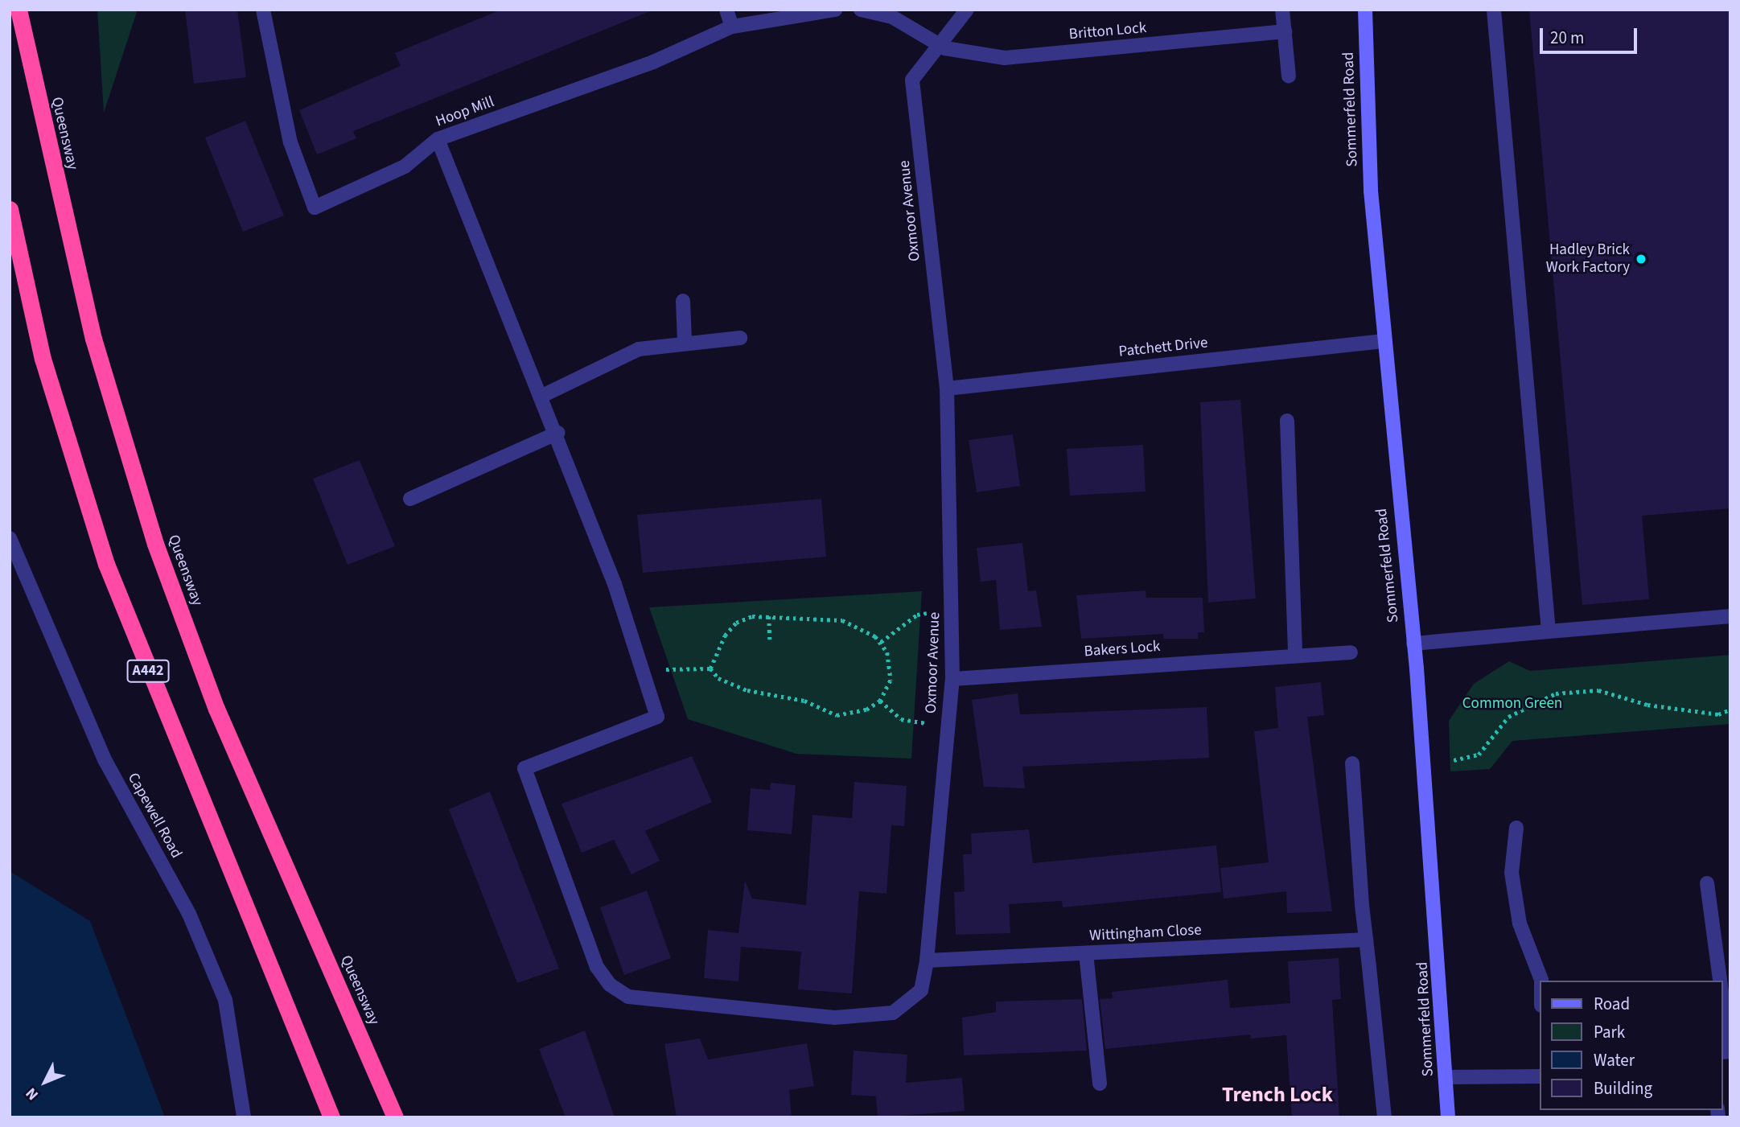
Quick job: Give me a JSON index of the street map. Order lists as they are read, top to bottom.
{
  "streets": {
    "highway": ["Queensway", "A442"],
    "street": [
      "Britton Lock",
      "Sommerfeld Road",
      "Hoop Mill",
      "Oxmoor Avenue",
      "Patchett Drive",
      "Bakers Lock",
      "Capewell Road",
      "Wittingham Close"
    ]
  },
  "crossings": [
    ["Britton Lock", "Oxmoor Avenue"],
    ["Sommerfeld Road", "Patchett Drive"],
    ["Oxmoor Avenue", "Patchett Drive"],
    ["Oxmoor Avenue", "Bakers Lock"],
    ["Oxmoor Avenue", "Wittingham Close"]
  ],
  "districts": ["Trench Lock"],
  "parks": ["Common Green"],
  "places": ["Hadley Brick Work Factory"],
  "legend": [
    "Road",
    "Park",
    "Water",
    "Building"
  ],
  "scale_bar": "20 m",
  "north": "bottom left"
}
